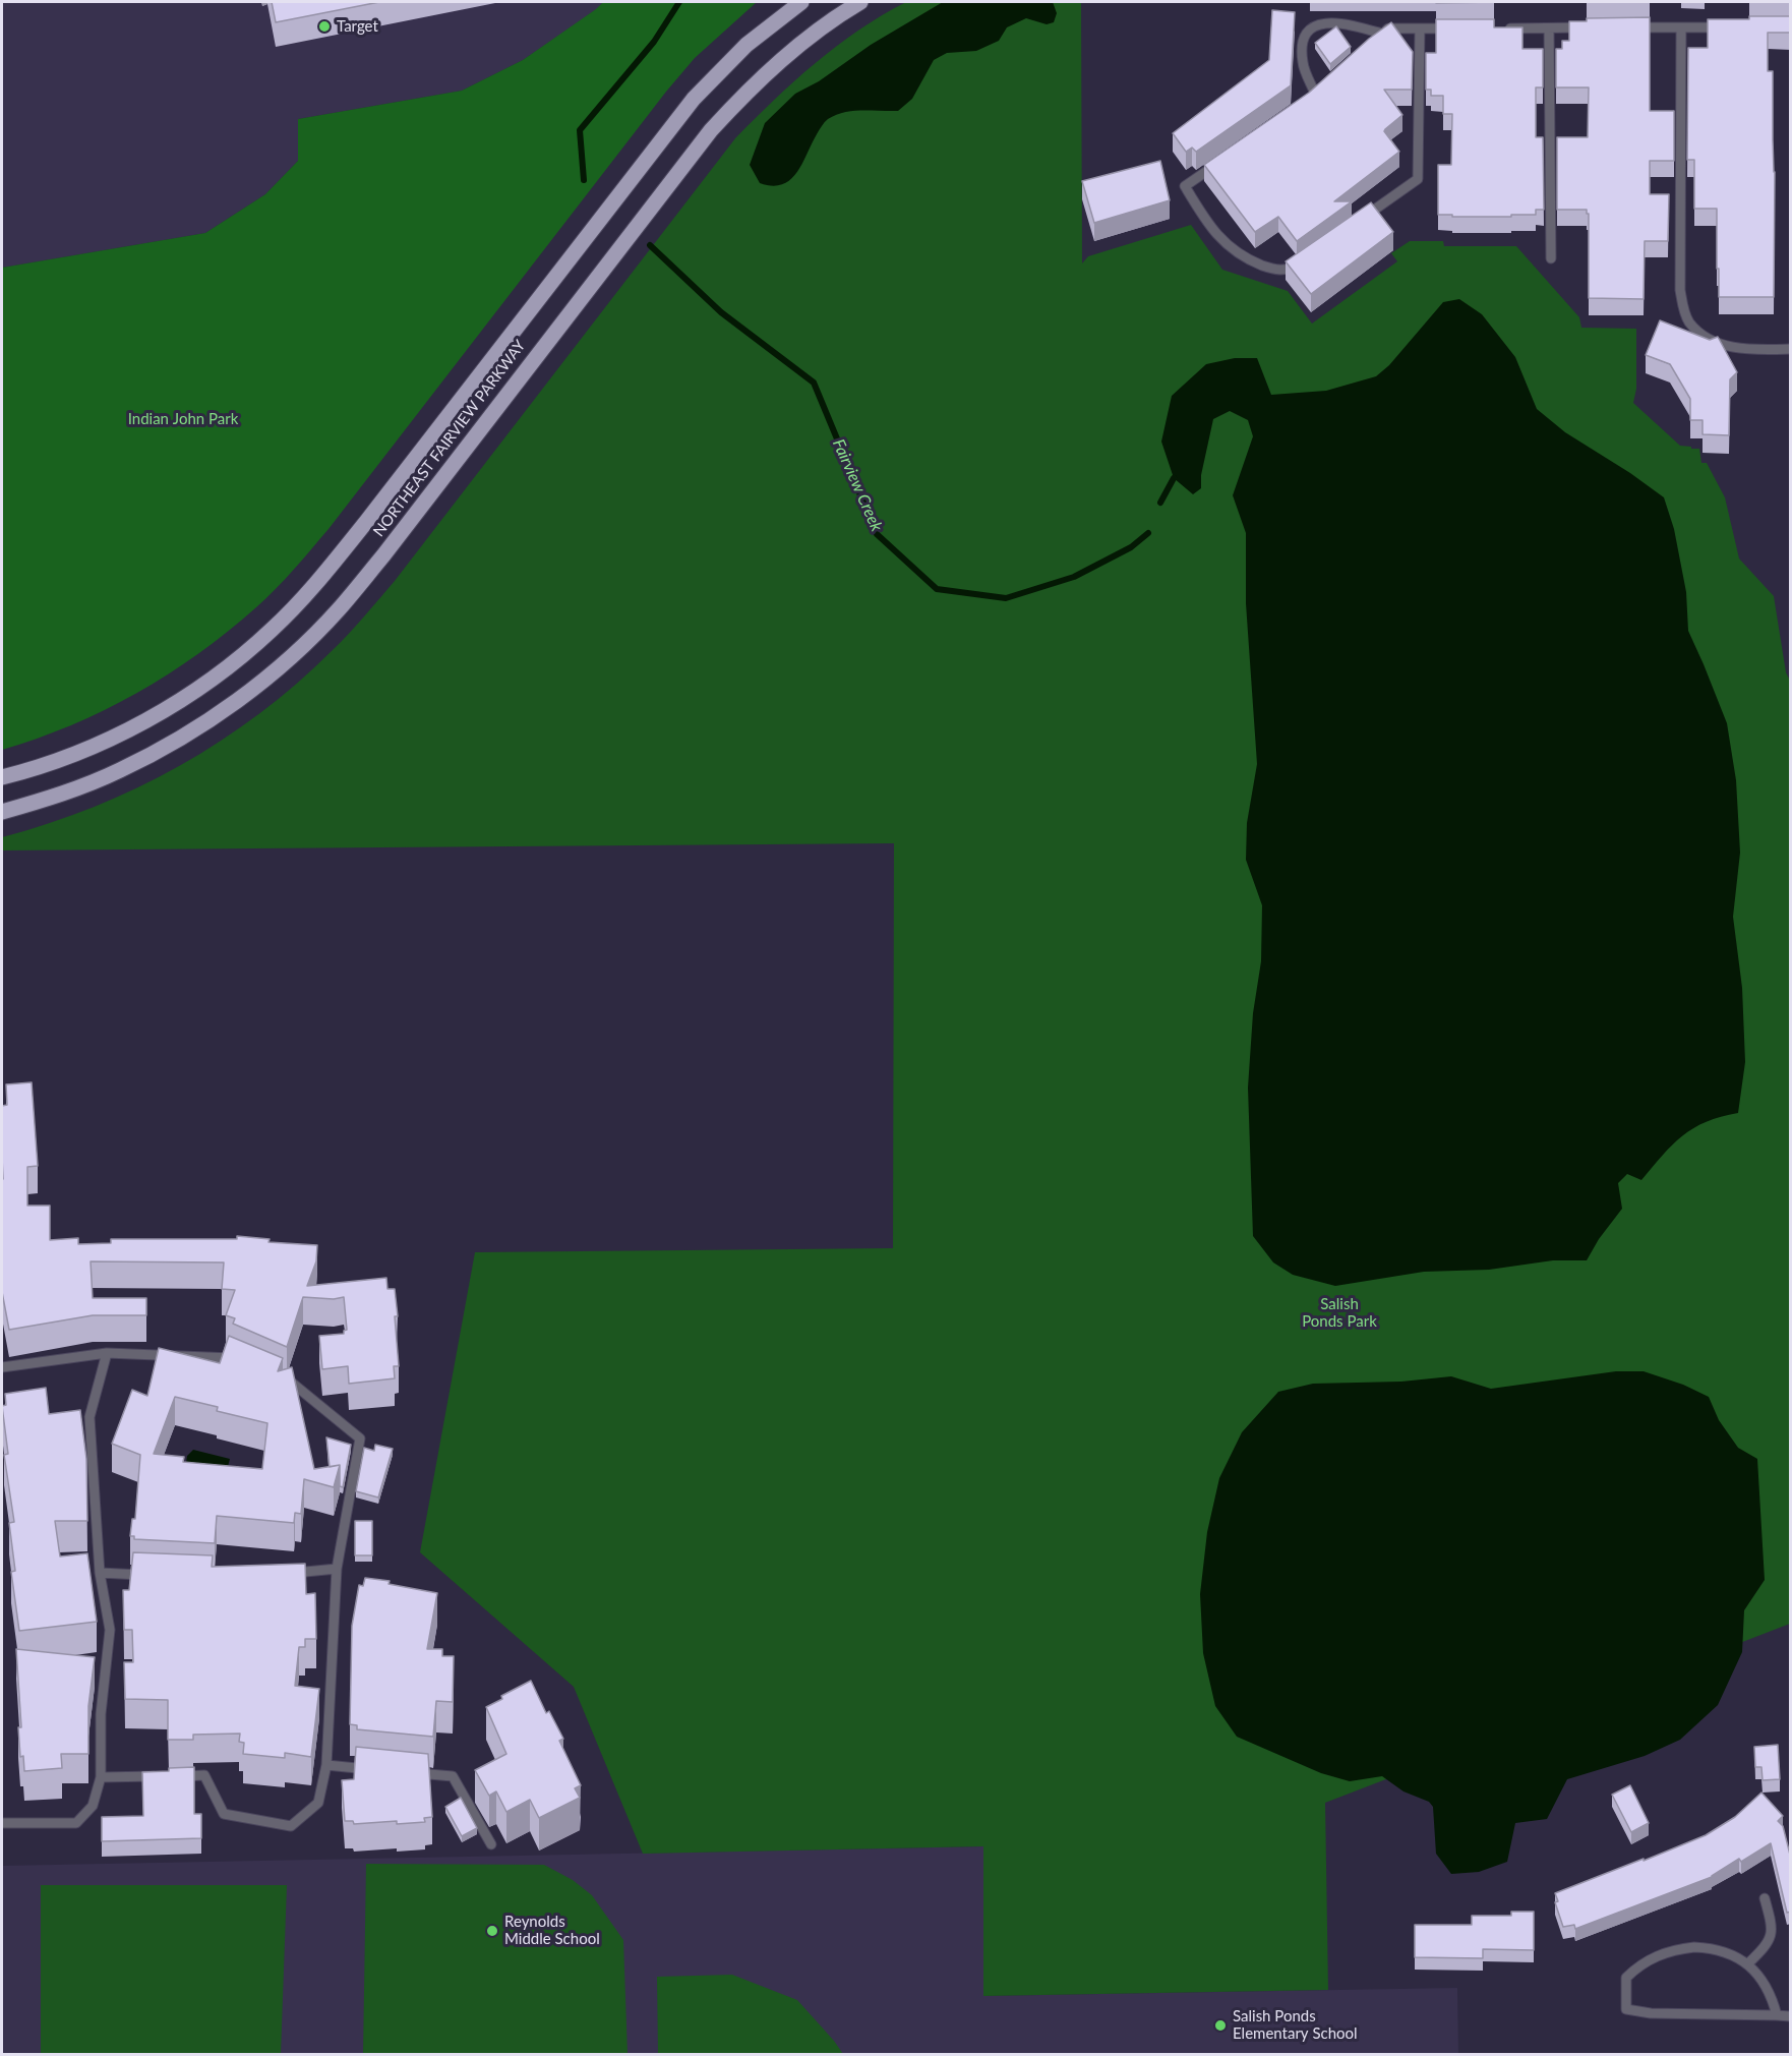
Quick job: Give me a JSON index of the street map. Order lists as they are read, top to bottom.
{
  "streets": {
    "main road": ["NORTHEAST FAIRVIEW PARKWAY"]
  },
  "water": ["Fairview Creek"],
  "parks": ["Indian John Park", "Salish Ponds Park"],
  "places": ["Target", "Reynolds Middle School", "Salish Ponds Elementary School"]
}
